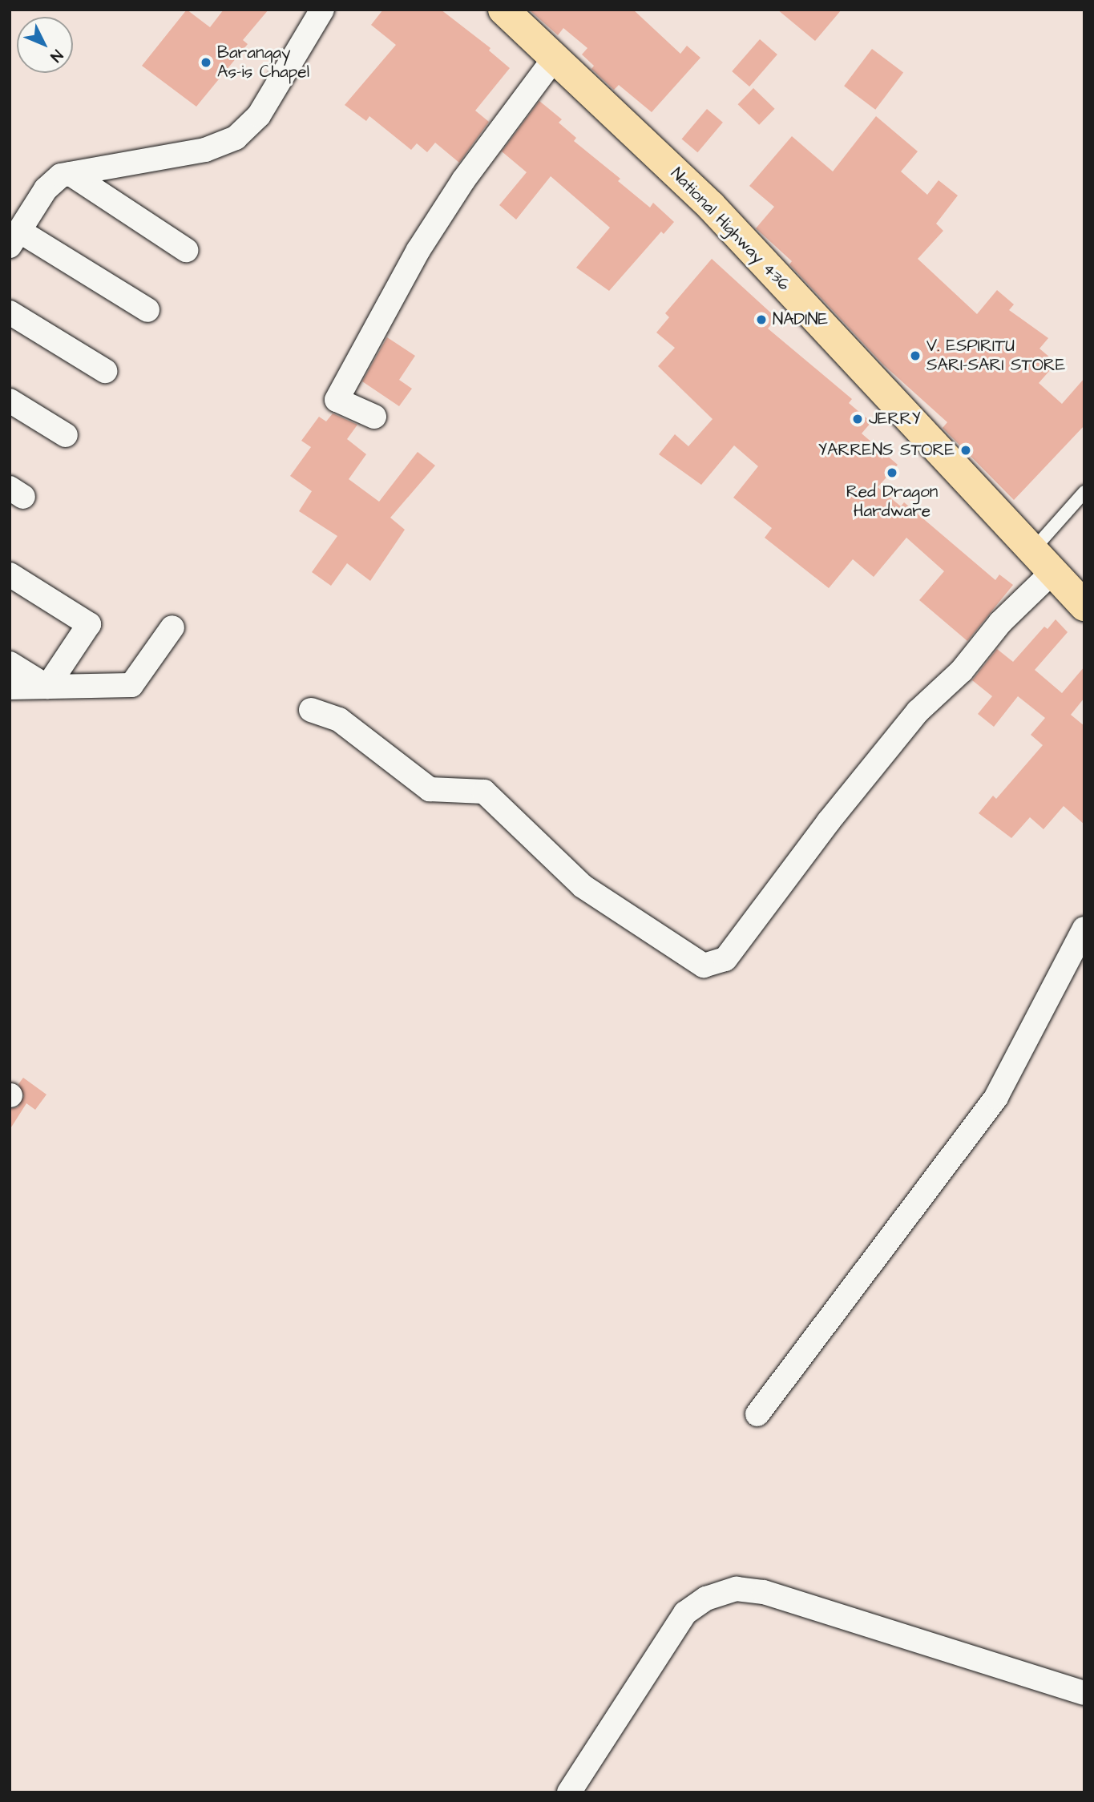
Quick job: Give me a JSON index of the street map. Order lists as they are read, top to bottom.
{
  "streets": {
    "main road": ["National Highway 436"]
  },
  "places": [
    "Barangay As-is Chapel",
    "NADINE",
    "V. ESPIRITU SARI-SARI STORE",
    "JERRY",
    "YARRENS STORE",
    "Red Dragon Hardware"
  ],
  "north": "bottom right"
}
